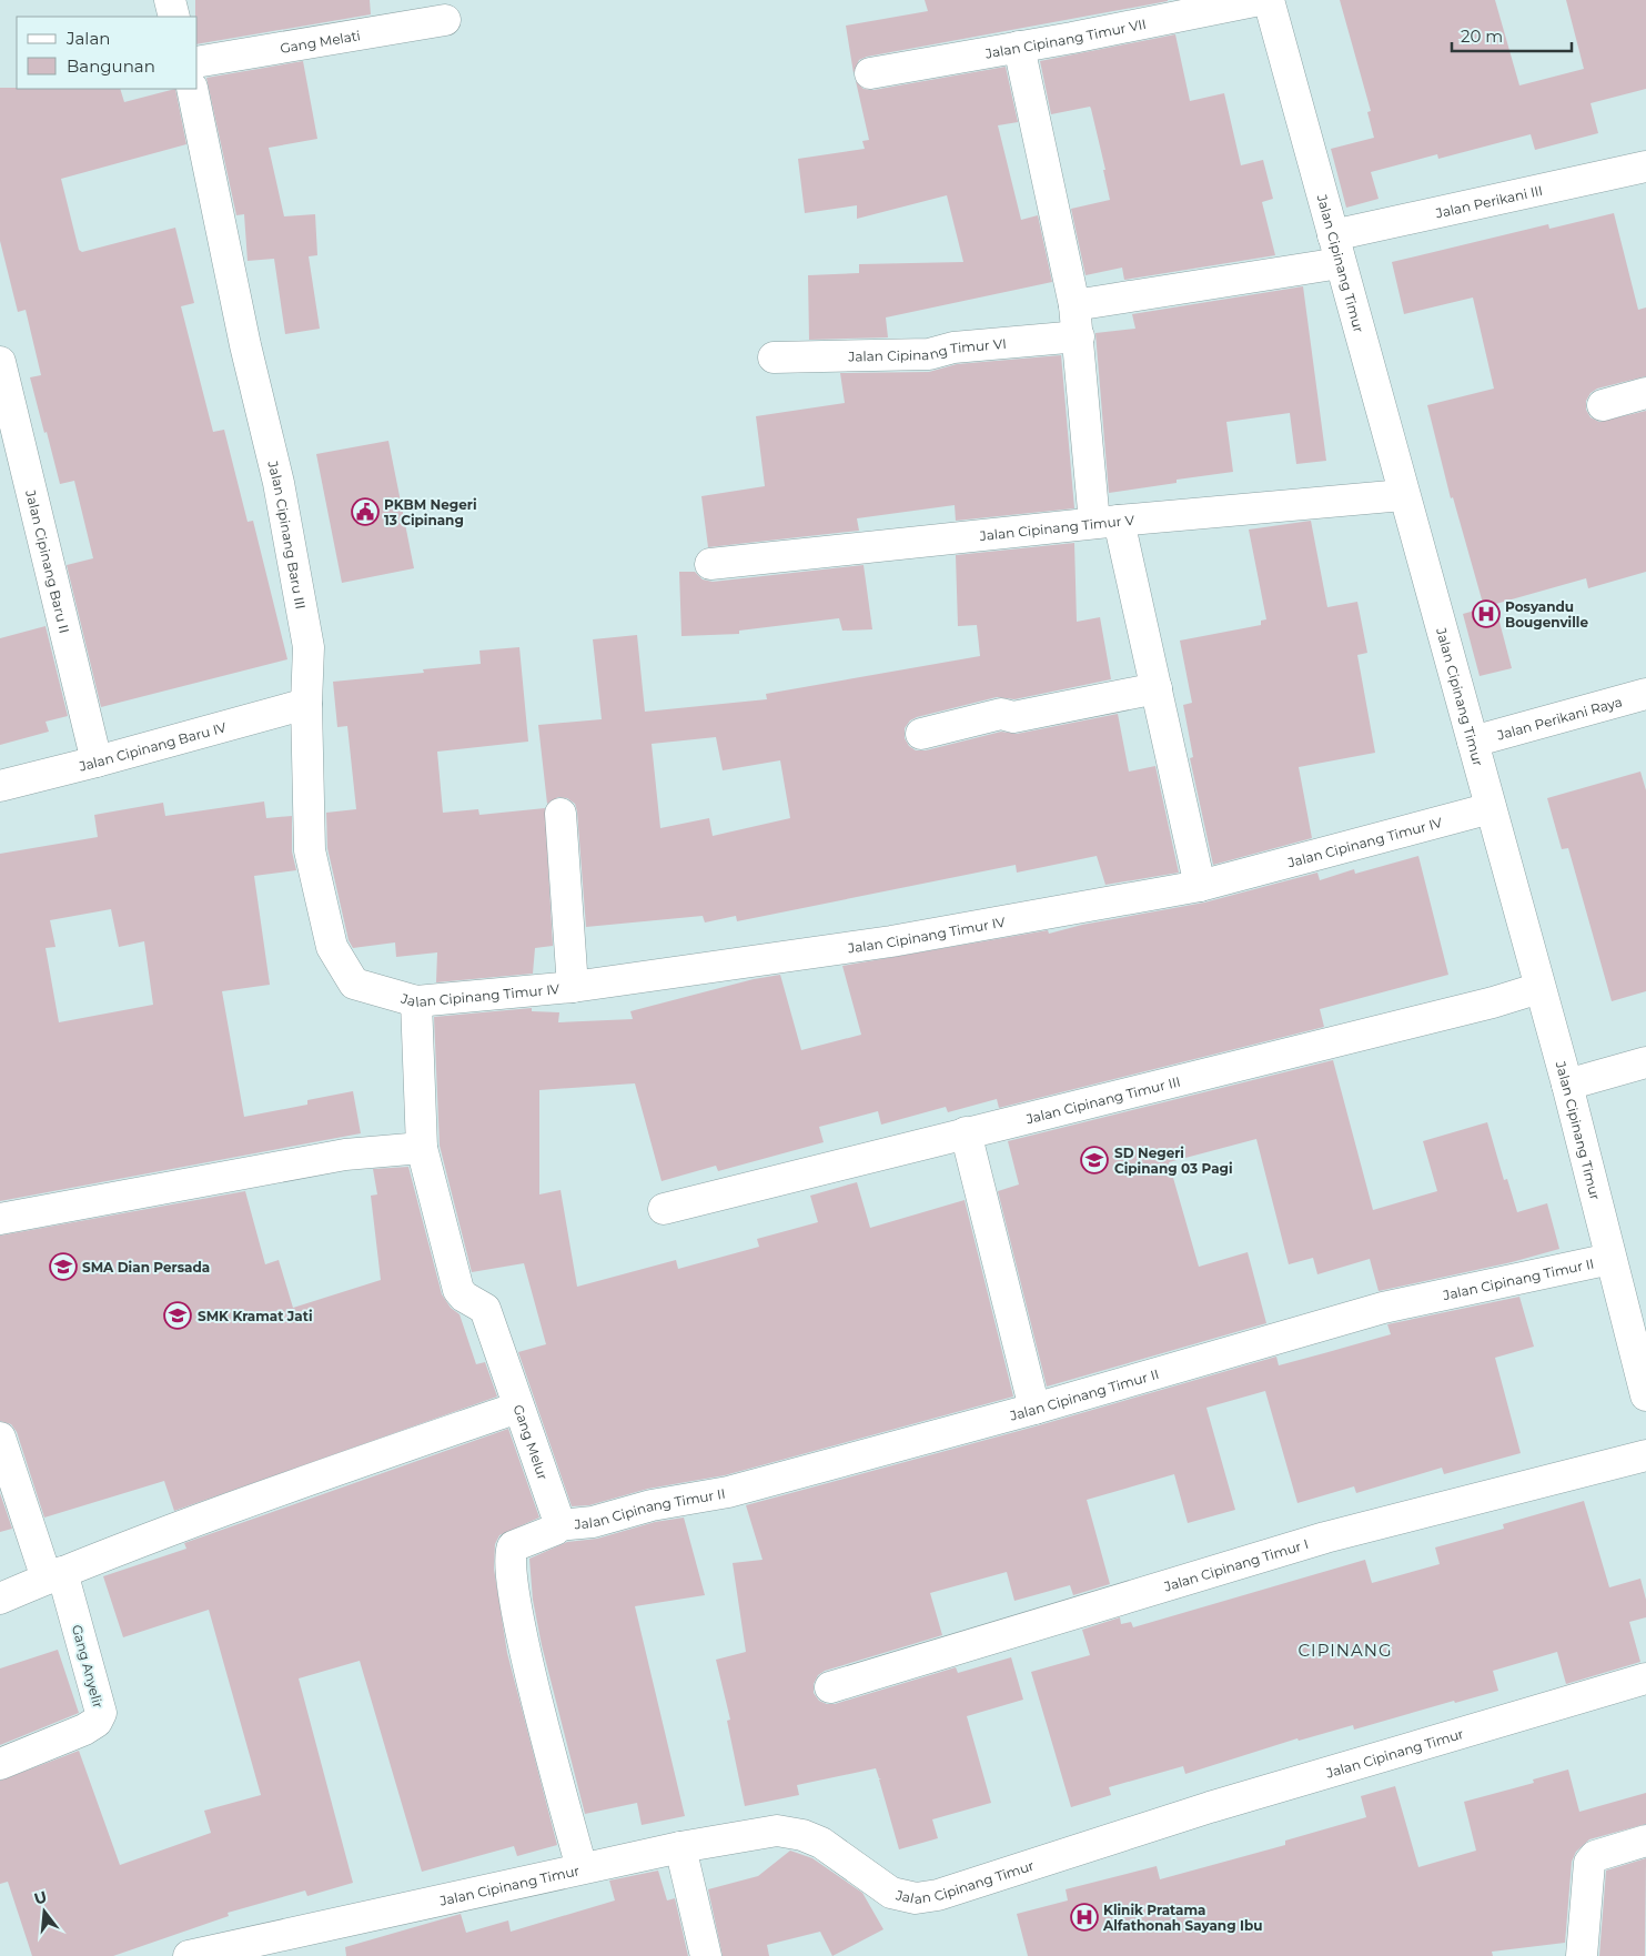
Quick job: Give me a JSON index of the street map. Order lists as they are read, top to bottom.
{
  "streets": {
    "street": [
      "Jalan Cipinang Timur VII",
      "Gang Melati",
      "Jalan Perikani III",
      "Jalan Cipinang Timur",
      "Jalan Cipinang Timur VI",
      "Jalan Cipinang Timur V",
      "Jalan Cipinang Baru III",
      "Jalan Cipinang Baru II",
      "Jalan Perikani Raya",
      "Jalan Cipinang Baru IV",
      "Jalan Cipinang Timur IV",
      "Jalan Cipinang Timur III",
      "Jalan Cipinang Timur II",
      "Gang Melur",
      "Jalan Cipinang Timur I",
      "Gang Anyelir"
    ]
  },
  "crossings": [
    ["Jalan Perikani III", "Jalan Cipinang Timur"],
    ["Jalan Cipinang Timur", "Jalan Cipinang Timur V"],
    ["Jalan Cipinang Timur", "Jalan Perikani Raya"],
    ["Jalan Cipinang Timur", "Jalan Cipinang Timur IV"],
    ["Jalan Cipinang Timur", "Jalan Cipinang Timur III"],
    ["Jalan Cipinang Timur", "Jalan Cipinang Timur II"],
    ["Jalan Cipinang Baru III", "Jalan Cipinang Baru IV"],
    ["Jalan Cipinang Baru III", "Jalan Cipinang Timur IV"],
    ["Jalan Cipinang Baru II", "Jalan Cipinang Baru IV"],
    ["Jalan Cipinang Timur IV", "Gang Melur"],
    ["Jalan Cipinang Timur II", "Gang Melur"]
  ],
  "districts": ["CIPINANG"],
  "places": {
    "public building": ["PKBM Negeri 13 Cipinang"],
    "hospital": ["Posyandu Bougenville", "Klinik Pratama Alfathonah Sayang Ibu"],
    "school or university": ["SD Negeri Cipinang 03 Pagi", "SMA Dian Persada", "SMK Kramat Jati"]
  },
  "legend": ["Jalan", "Bangunan"],
  "scale_bar": "20 m",
  "north": "top"
}
